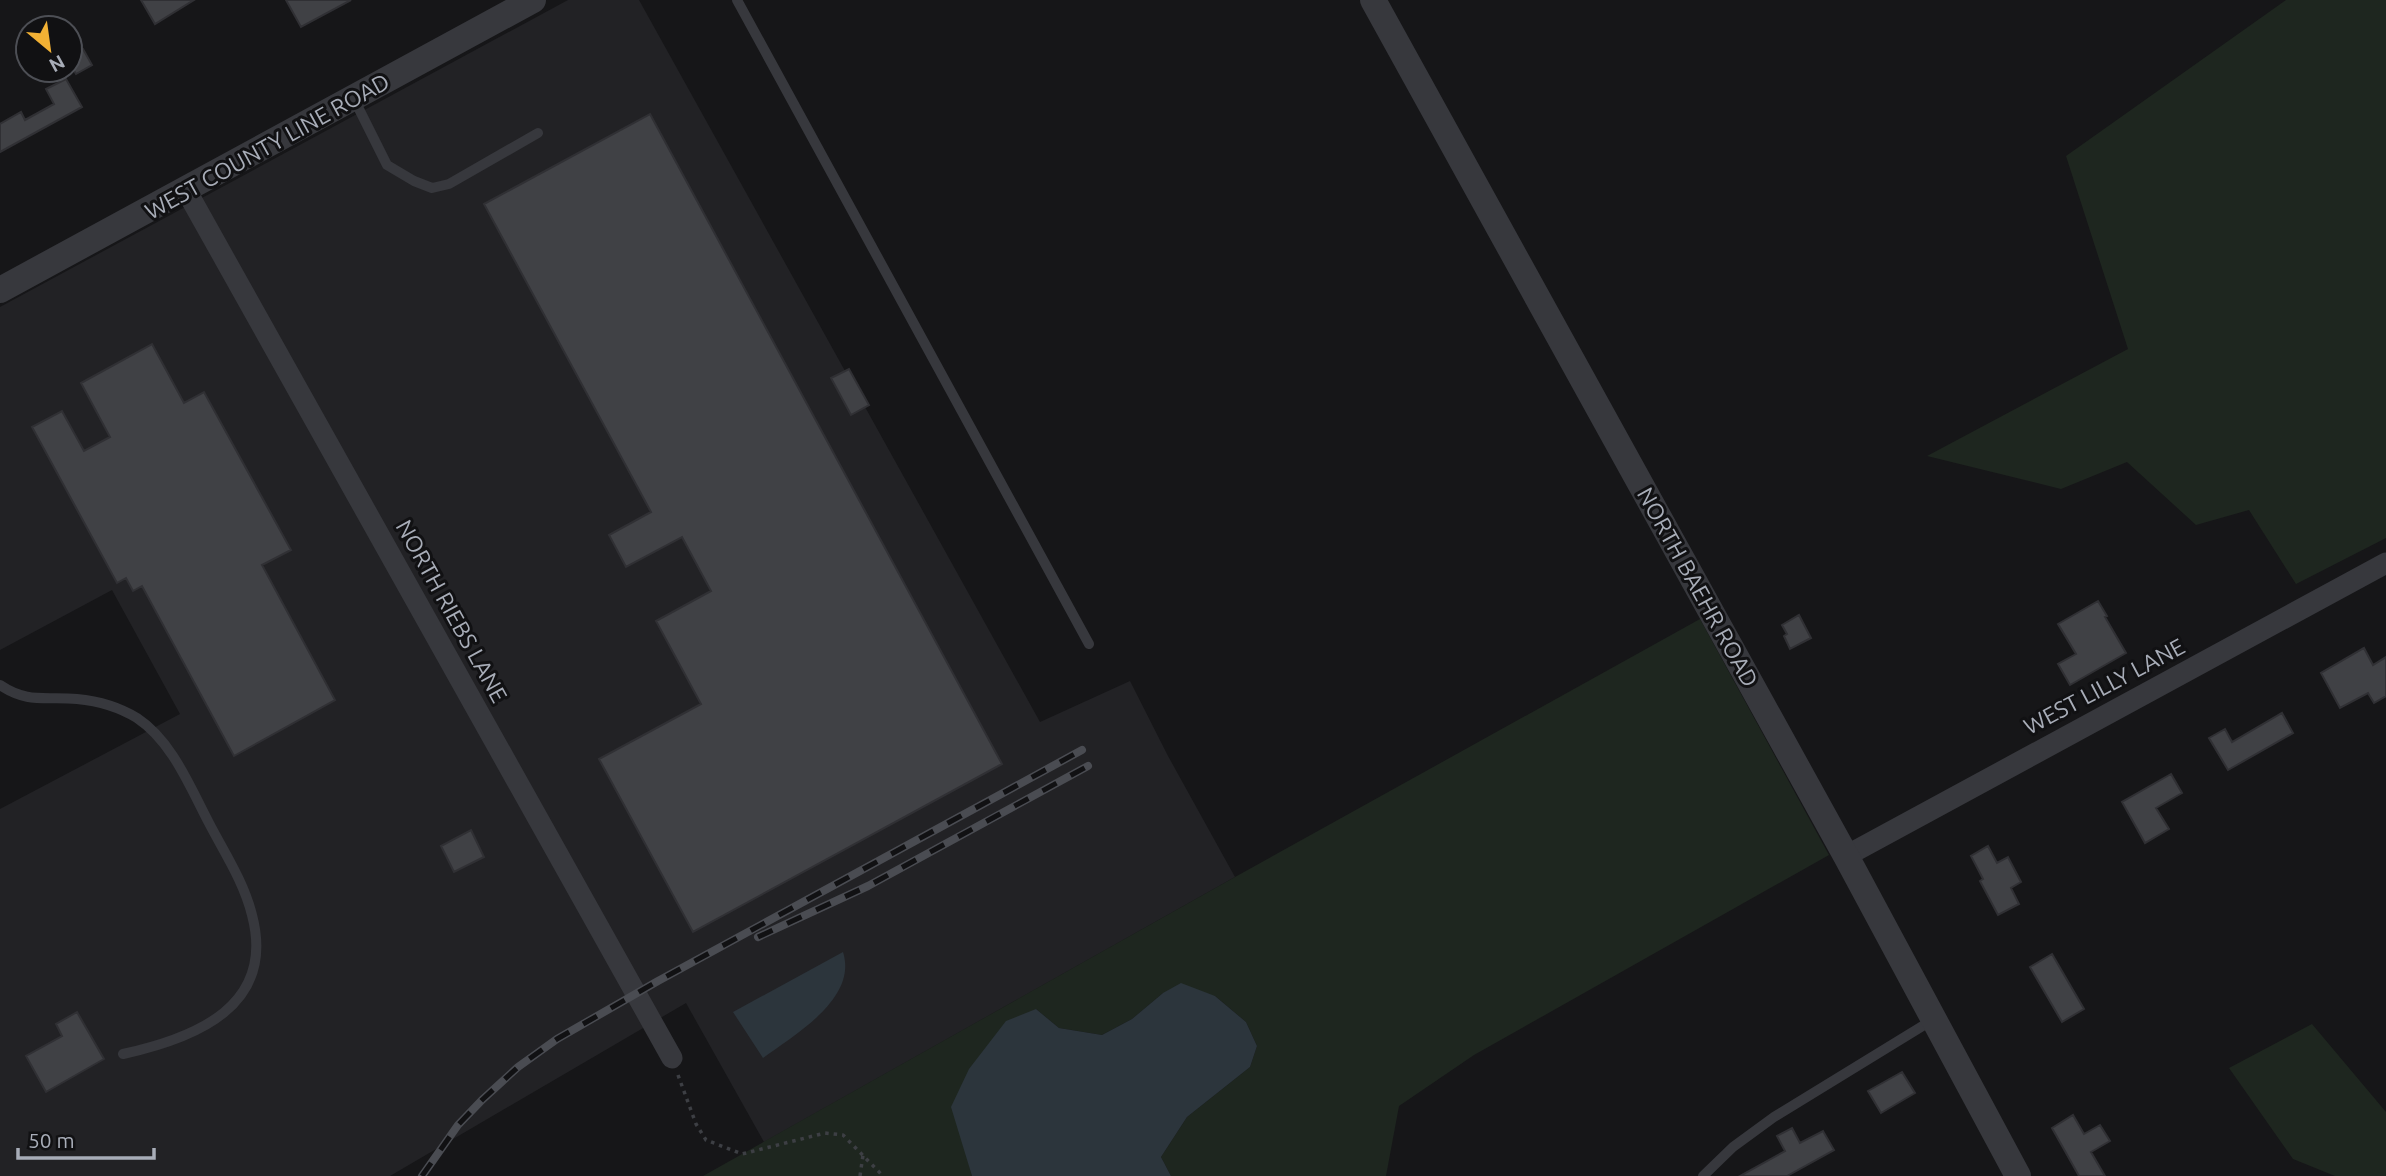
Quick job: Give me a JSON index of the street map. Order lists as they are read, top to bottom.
{
  "streets": {
    "street": [
      "WEST COUNTY LINE ROAD",
      "NORTH BAEHR ROAD",
      "NORTH RIEBS LANE",
      "WEST LILLY LANE"
    ]
  },
  "crossings": [
    ["WEST COUNTY LINE ROAD", "NORTH RIEBS LANE"],
    ["NORTH BAEHR ROAD", "WEST LILLY LANE"]
  ],
  "scale_bar": "50 m",
  "north": "bottom right"
}
